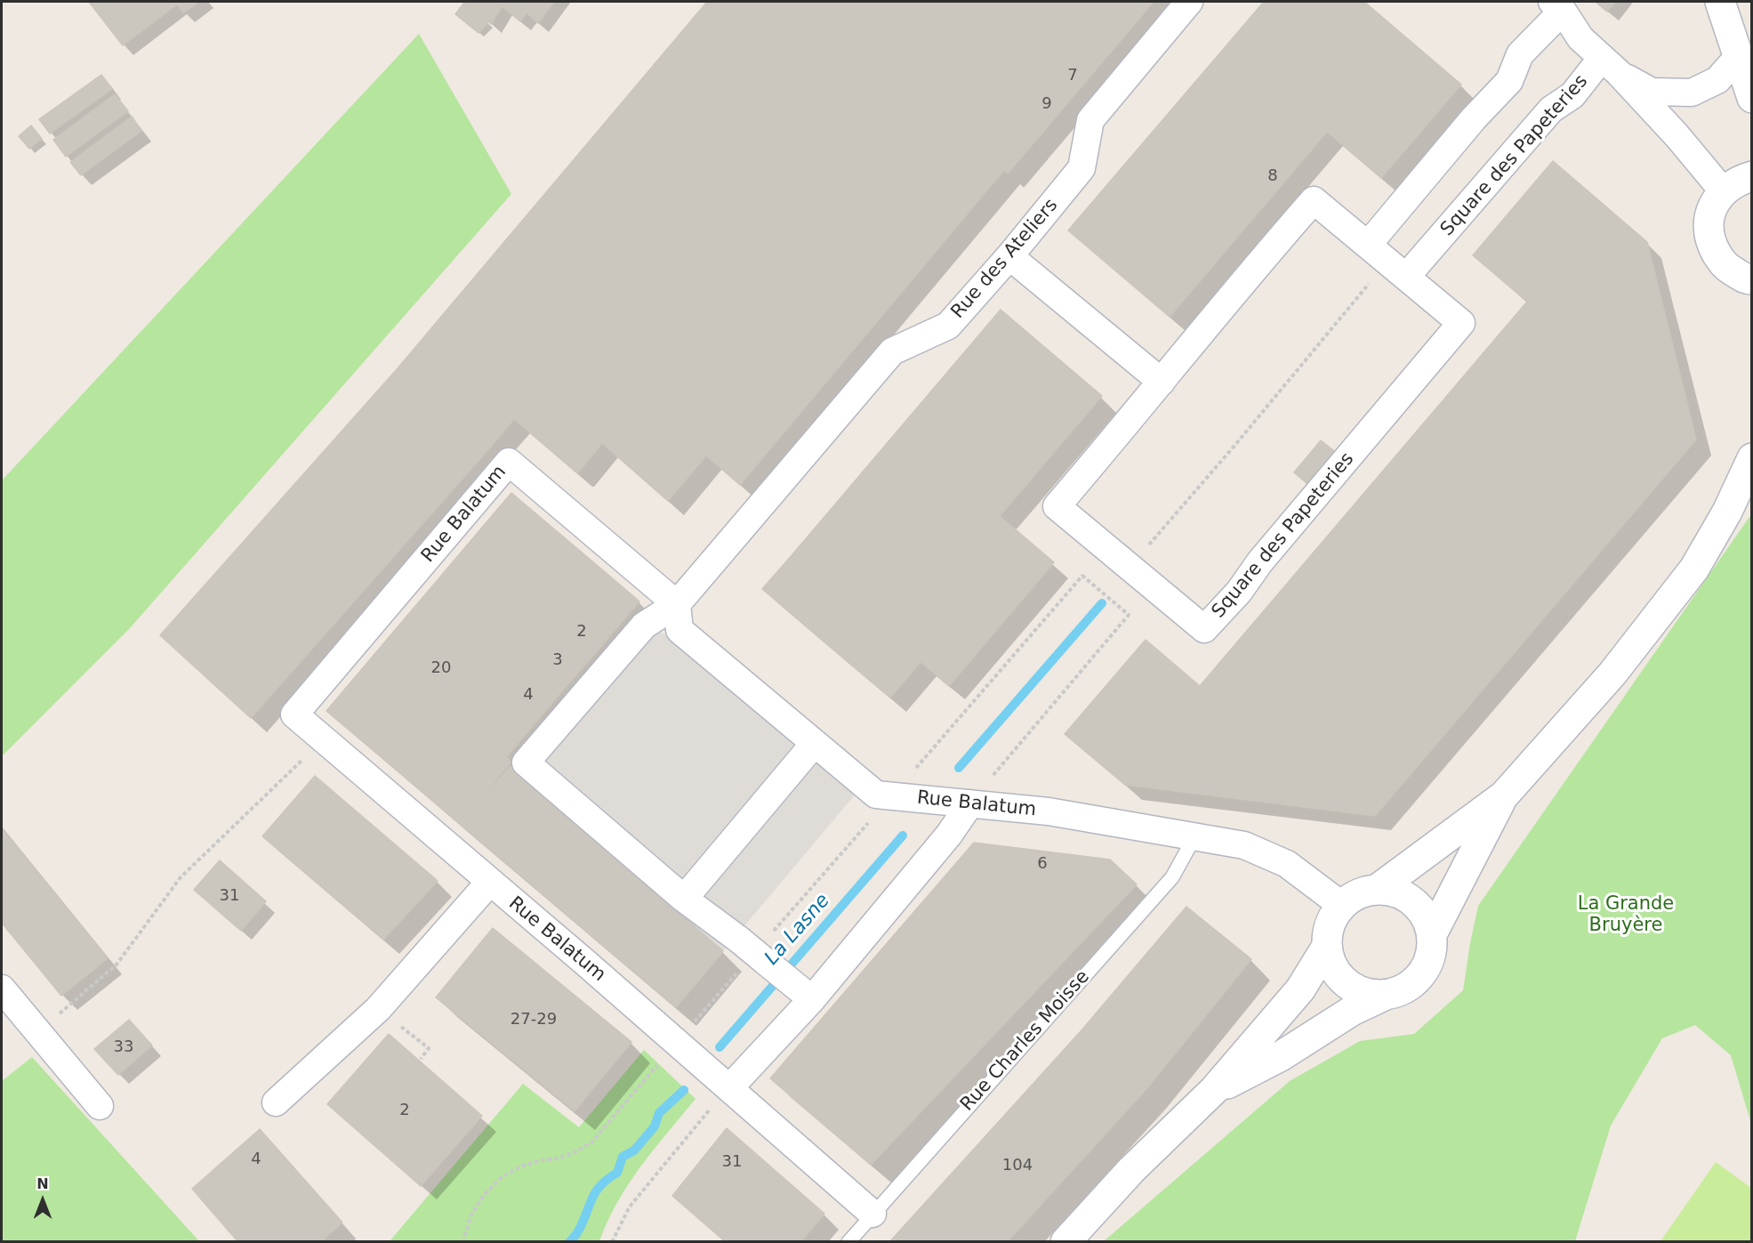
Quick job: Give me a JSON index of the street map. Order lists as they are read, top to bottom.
{
  "streets": {
    "street": ["Square des Papeteries", "Rue des Ateliers", "Rue Balatum"],
    "lane": ["Rue Charles Moisse"]
  },
  "crossings": [
    ["Rue des Ateliers", "Rue Balatum"],
    ["Rue Balatum", "Rue Charles Moisse"]
  ],
  "water": ["La Lasne"],
  "parks": ["La Grande Bruyère"],
  "house_numbers": [
    "7",
    "9",
    "8",
    "2",
    "3",
    "20",
    "4",
    "6",
    "31",
    "27-29",
    "33",
    "2",
    "4",
    "31",
    "104"
  ],
  "north": "top"
}
